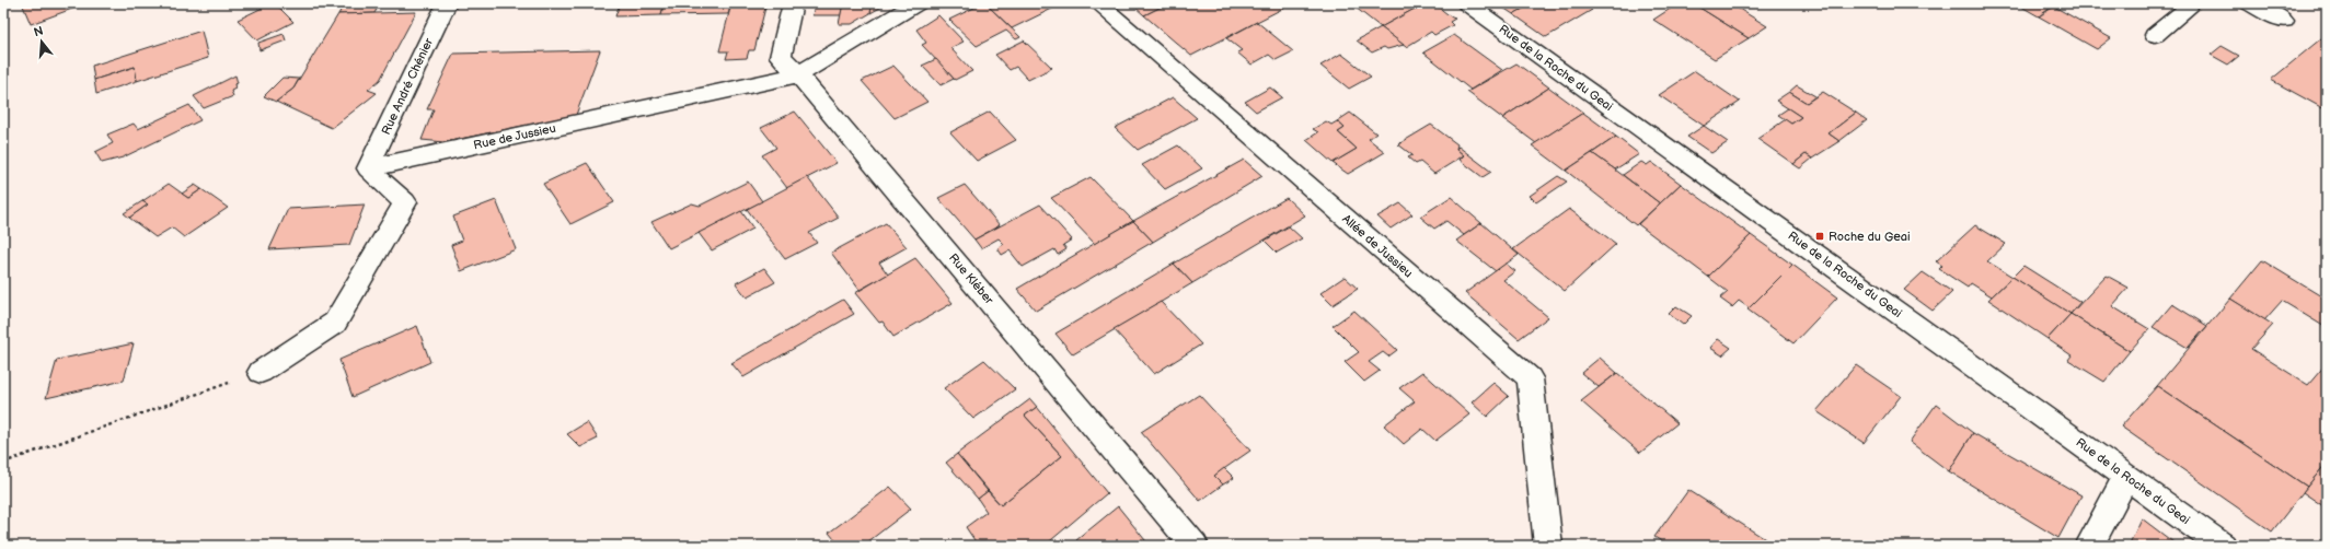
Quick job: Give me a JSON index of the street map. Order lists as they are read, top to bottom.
{
  "streets": {
    "street": [
      "Rue de la Roche du Geai",
      "Rue André Chénier",
      "Rue de Jussieu",
      "Allée de Jussieu",
      "Rue Kléber"
    ]
  },
  "crossings": [
    ["Rue André Chénier", "Rue de Jussieu"],
    ["Rue de Jussieu", "Rue Kléber"]
  ],
  "places": {
    "transit": ["Roche du Geai"]
  },
  "north": "top"
}
